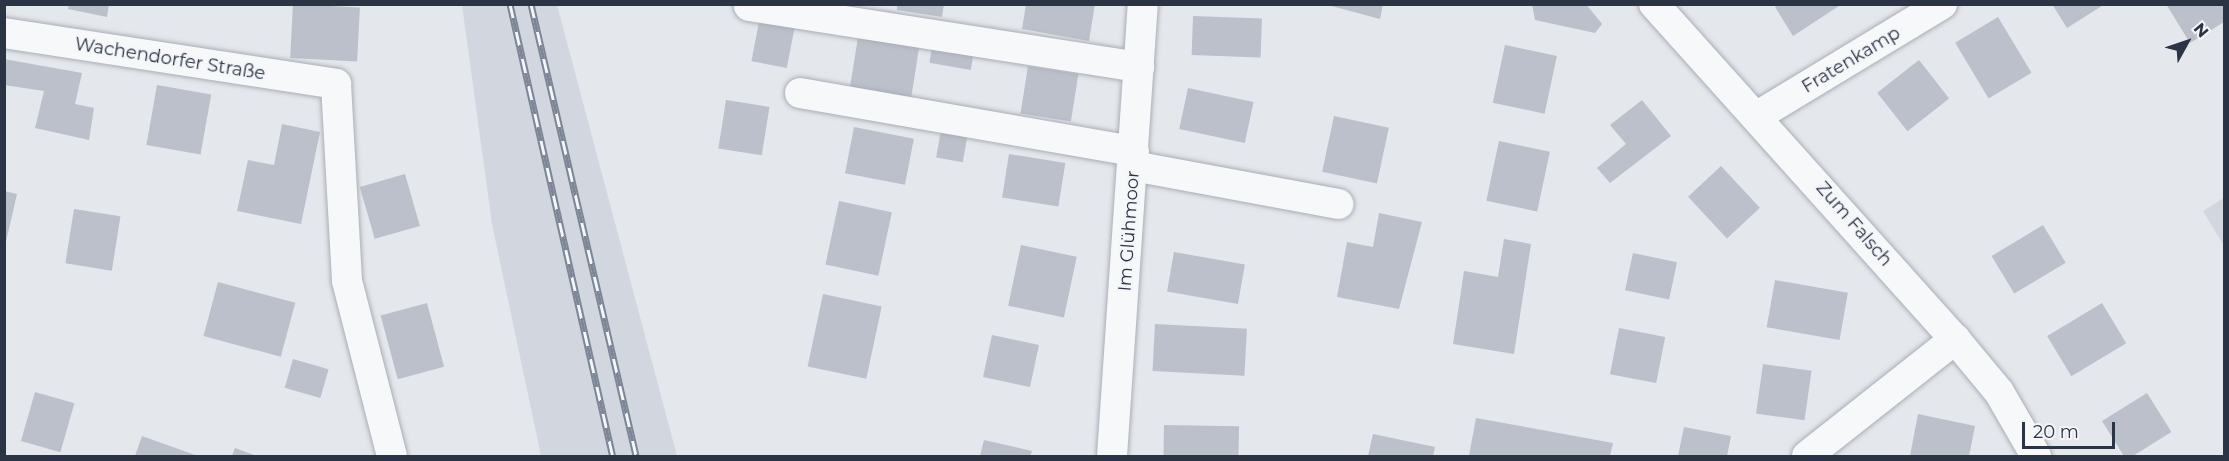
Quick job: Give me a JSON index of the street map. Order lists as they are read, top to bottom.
{
  "streets": {
    "street": [
      "Wachendorfer Straße",
      "Fratenkamp",
      "Zum Falsch",
      "Im Glühmoor"
    ]
  },
  "crossings": [
    ["Fratenkamp", "Zum Falsch"]
  ],
  "scale_bar": "20 m",
  "north": "top right"
}
